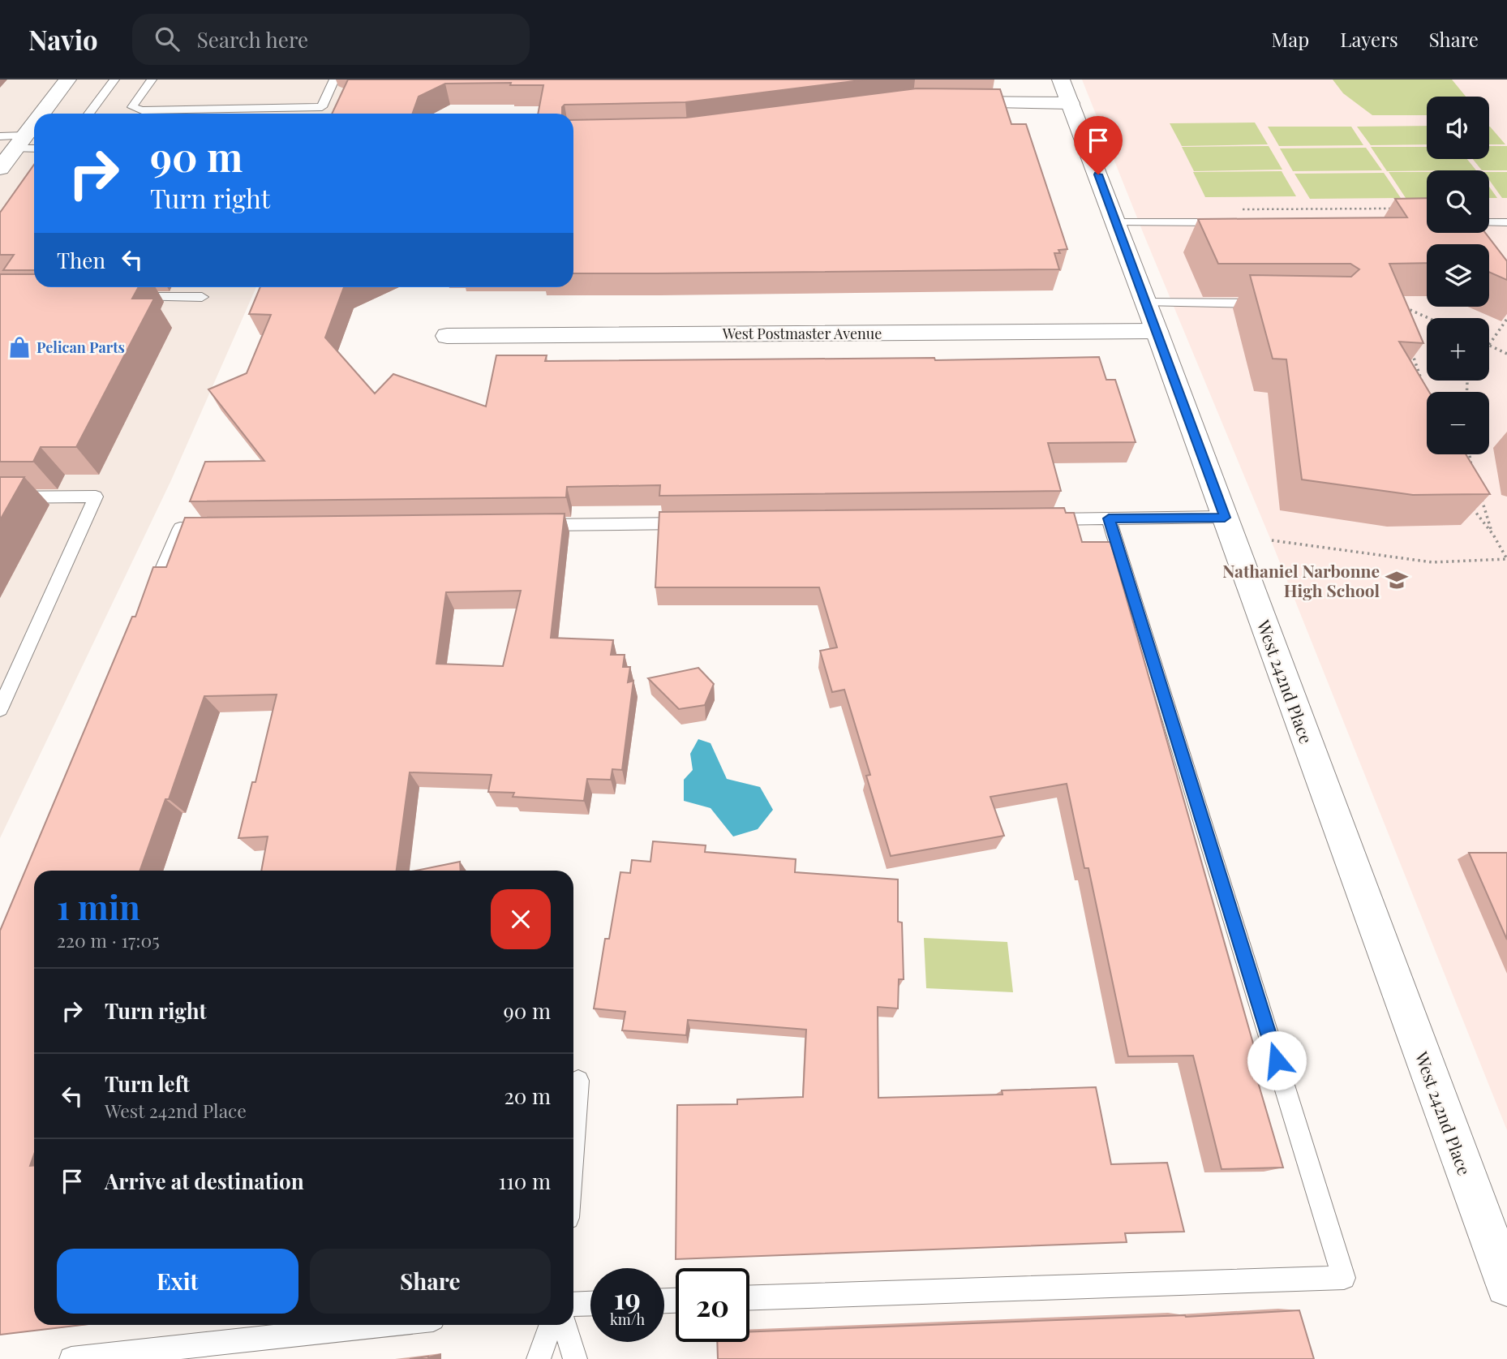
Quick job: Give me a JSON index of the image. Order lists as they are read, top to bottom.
{
  "streets": {
    "street": ["West Postmaster Avenue", "West 242nd Place"]
  },
  "crossings": [
    ["West Postmaster Avenue", "West 242nd Place"]
  ],
  "places": {
    "shop": ["Pelican Parts"],
    "school or university": ["Nathaniel Narbonne High School"]
  },
  "page": {
    "header": "Navio",
    "search": "Search here",
    "nav": ["Map", "Layers", "Share"],
    "map_buttons": ["+", "−"],
    "turn": ["90 m", "Turn right"],
    "then": "Then",
    "heading": ["1 min", "220 m · 17:05"],
    "list": [
      {
        "name": "Turn right",
        "value": "90 m"
      },
      {
        "name": "Turn left",
        "note": "West 242nd Place",
        "value": "20 m"
      },
      {
        "name": "Arrive at destination",
        "value": "110 m"
      }
    ],
    "buttons": ["Exit", "Share"],
    "speed": "19 km/h",
    "limit": "20"
  }
}
